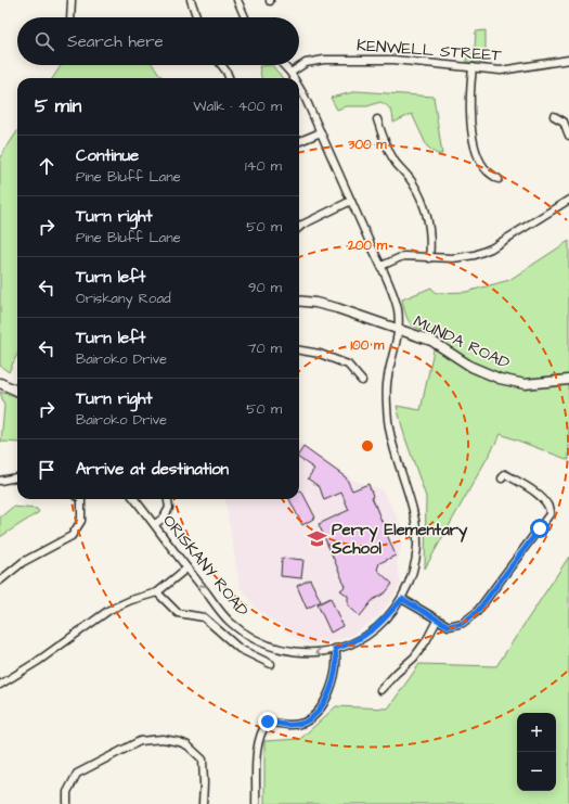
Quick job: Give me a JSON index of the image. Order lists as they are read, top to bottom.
{
  "streets": {
    "street": ["KENWELL STREET", "MUNDA ROAD", "ORISKANY ROAD"]
  },
  "crossings": [
    ["KENWELL STREET", "ORISKANY ROAD"],
    ["MUNDA ROAD", "ORISKANY ROAD"]
  ],
  "places": {
    "school or university": ["Perry Elementary School"]
  },
  "page": {
    "search": "Search here",
    "heading": ["5 min", "Walk · 400 m"],
    "list": [
      ["Continue", "Pine Bluff Lane", "140 m"],
      ["Turn right", "Pine Bluff Lane", "50 m"],
      ["Turn left", "Oriskany Road", "90 m"],
      ["Turn left", "Bairoko Drive", "70 m"],
      ["Turn right", "Bairoko Drive", "50 m"],
      "Arrive at destination"
    ],
    "map_buttons": ["+", "−"]
  },
  "rings": ["300 m", "200 m", "100 m"]
}
